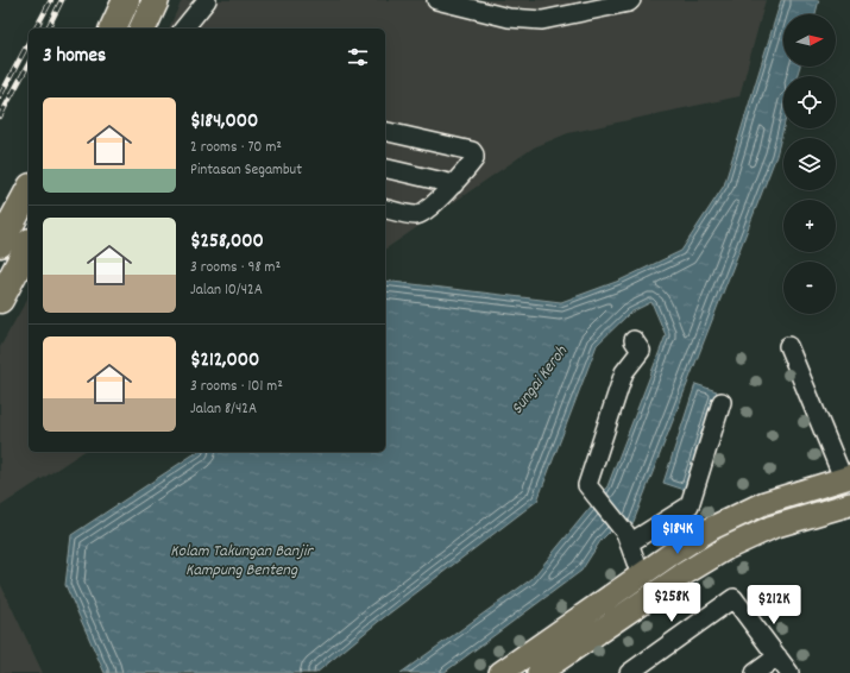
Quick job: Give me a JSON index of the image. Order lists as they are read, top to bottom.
{
  "water": ["Sungai Keroh", "Kolam Takungan Banjir Kampung Benteng"],
  "north": "right",
  "page": {
    "map_buttons": ["+", "−"],
    "heading": "3 homes",
    "list": [
      {
        "name": "$184,000",
        "note": "2 rooms · 70 m² · Pintasan Segambut"
      },
      {
        "name": "$258,000",
        "note": "3 rooms · 98 m² · Jalan 10/42A"
      },
      {
        "name": "$212,000",
        "note": "3 rooms · 101 m² · Jalan 8/42A"
      }
    ],
    "price": ["$184K", "$258K", "$212K"]
  }
}
